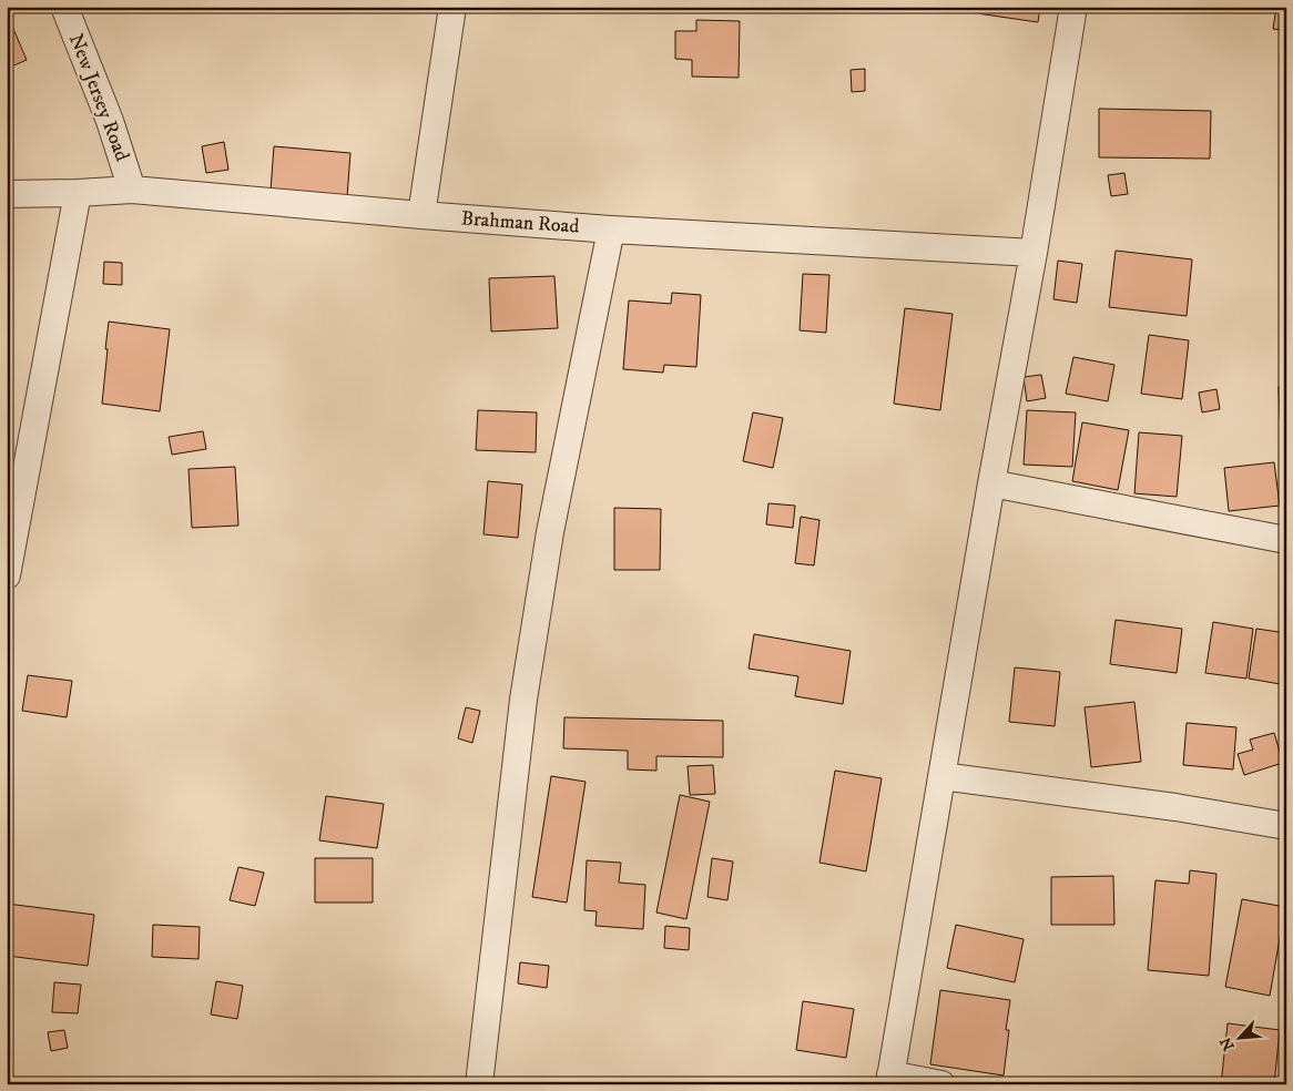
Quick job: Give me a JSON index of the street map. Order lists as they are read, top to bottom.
{
  "streets": {
    "street": ["New Jersey Road", "Brahman Road"]
  },
  "crossings": [
    ["New Jersey Road", "Brahman Road"]
  ],
  "north": "bottom left"
}
